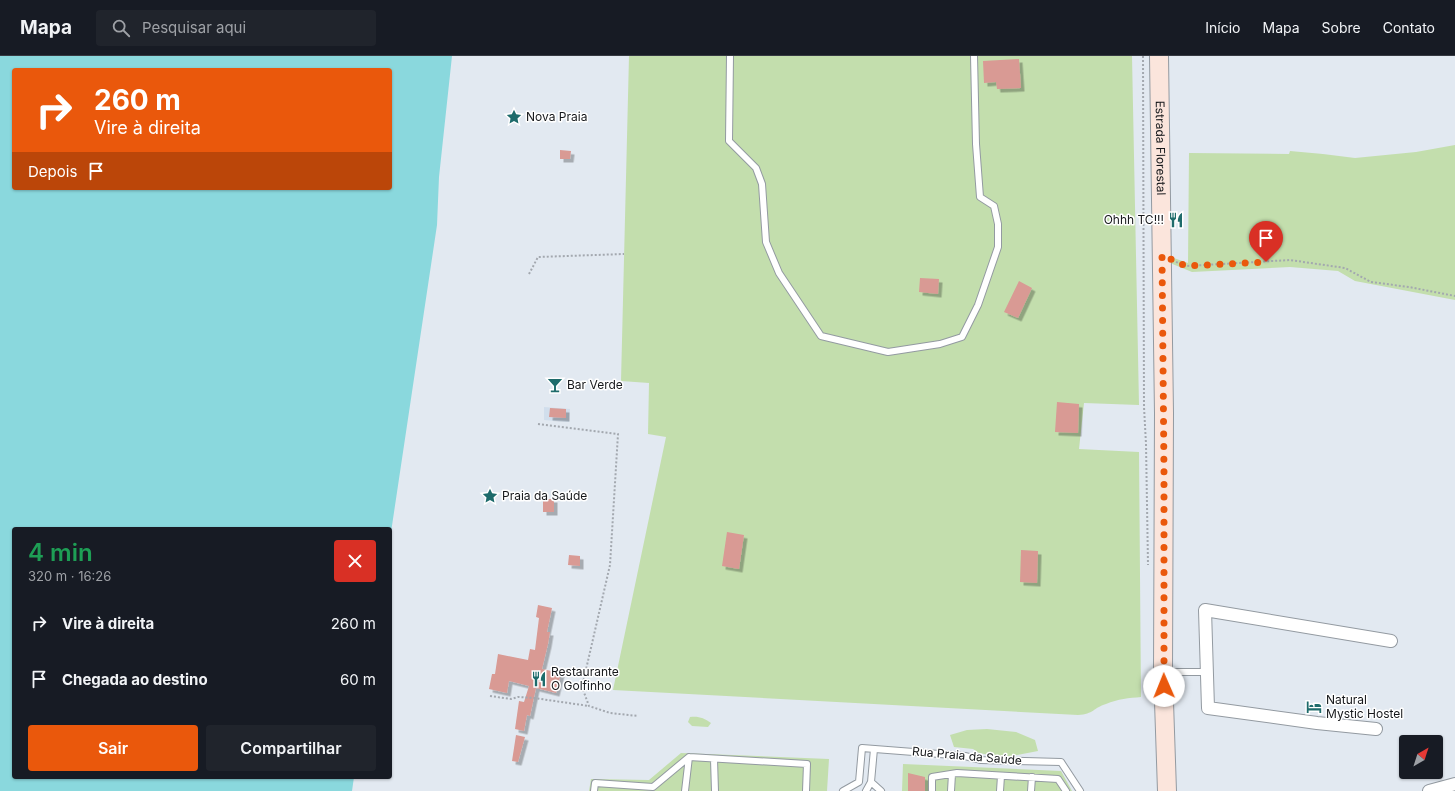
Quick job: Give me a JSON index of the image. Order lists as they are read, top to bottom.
{
  "streets": {
    "main road": ["Estrada Florestal"],
    "lane": ["Rua Praia da Saúde"]
  },
  "places": {
    "place": ["Nova Praia", "Praia da Saúde"],
    "restaurant": ["Ohhh TC!!!", "Restaurante O Golfinho"],
    "bar": ["Bar Verde"],
    "hotel": ["Natural Mystic Hostel"]
  },
  "north": "top right",
  "page": {
    "header": "Mapa",
    "search": "Pesquisar aqui",
    "nav": [
      "Início",
      "Mapa",
      "Sobre",
      "Contato"
    ],
    "turn": ["260 m", "Vire à direita"],
    "then": "Depois",
    "heading": ["4 min", "320 m · 16:26"],
    "list": [
      {
        "name": "Vire à direita",
        "value": "260 m"
      },
      {
        "name": "Chegada ao destino",
        "value": "60 m"
      }
    ],
    "buttons": ["Sair", "Compartilhar"]
  }
}
